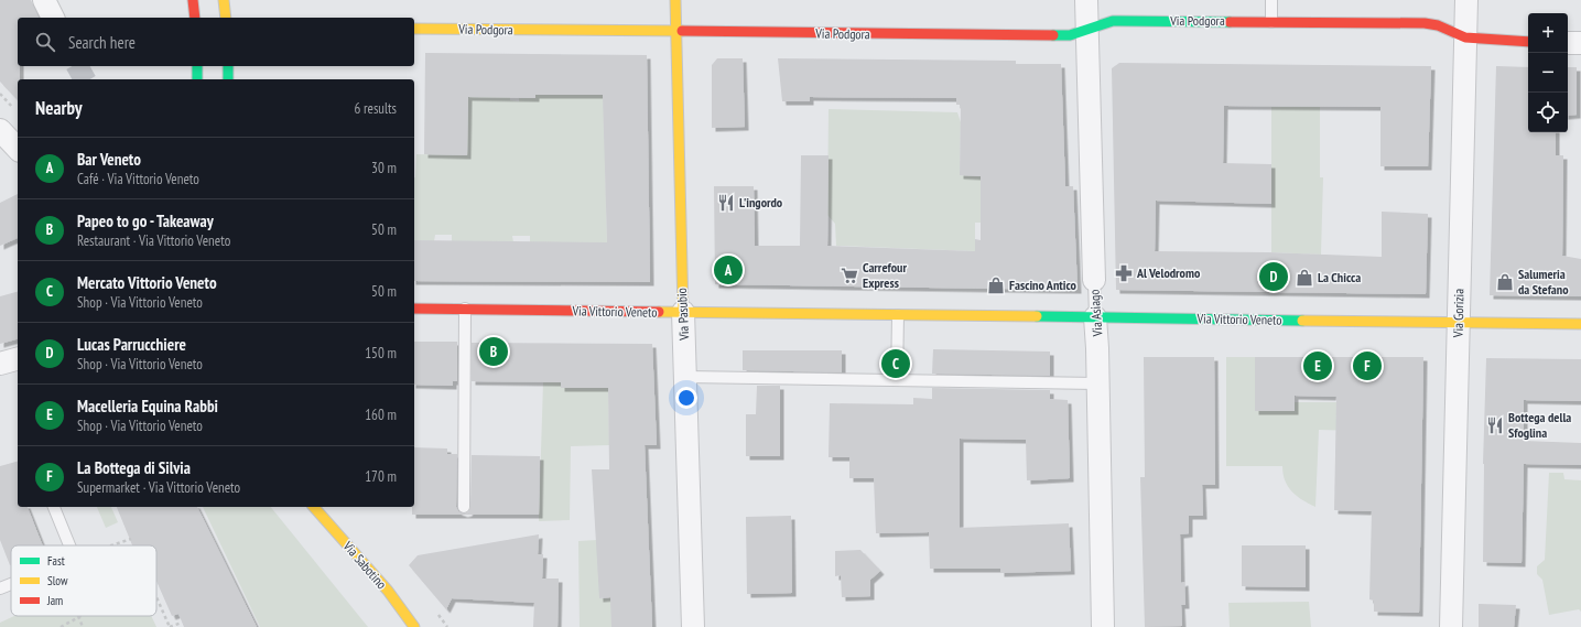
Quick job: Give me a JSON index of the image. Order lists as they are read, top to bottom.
{
  "streets": {
    "street": [
      "Via Podgora",
      "Via Vittorio Veneto",
      "Via Asiago",
      "Via Gorizia",
      "Via Pasubio",
      "Via Sabotino"
    ]
  },
  "crossings": [
    ["Via Podgora", "Via Asiago"],
    ["Via Podgora", "Via Gorizia"],
    ["Via Podgora", "Via Pasubio"],
    ["Via Vittorio Veneto", "Via Asiago"],
    ["Via Vittorio Veneto", "Via Gorizia"],
    ["Via Vittorio Veneto", "Via Pasubio"]
  ],
  "places": {
    "restaurant": ["L'ingordo", "Bottega della Sfoglina"],
    "pharmacy": ["Al Velodromo"],
    "supermarket": ["Carrefour Express"],
    "shop": ["La Chicca", "Salumeria da Stefano", "Fascino Antico"]
  },
  "legend": ["Fast", "Slow", "Jam"],
  "page": {
    "map_buttons": ["+", "−"],
    "search": "Search here",
    "heading": ["Nearby", "6 results"],
    "list": [
      {
        "mark": "A",
        "name": "Bar Veneto",
        "note": "Café · Via Vittorio Veneto",
        "value": "30 m"
      },
      {
        "mark": "B",
        "name": "Papeo to go - Takeaway",
        "note": "Restaurant · Via Vittorio Veneto",
        "value": "50 m"
      },
      {
        "mark": "C",
        "name": "Mercato Vittorio Veneto",
        "note": "Shop · Via Vittorio Veneto",
        "value": "50 m"
      },
      {
        "mark": "D",
        "name": "Lucas Parrucchiere",
        "note": "Shop · Via Vittorio Veneto",
        "value": "150 m"
      },
      {
        "mark": "E",
        "name": "Macelleria Equina Rabbi",
        "note": "Shop · Via Vittorio Veneto",
        "value": "160 m"
      },
      {
        "mark": "F",
        "name": "La Bottega di Silvia",
        "note": "Supermarket · Via Vittorio Veneto",
        "value": "170 m"
      }
    ],
    "pins": [
      "A",
      "D",
      "B",
      "C",
      "E",
      "F"
    ]
  }
}
